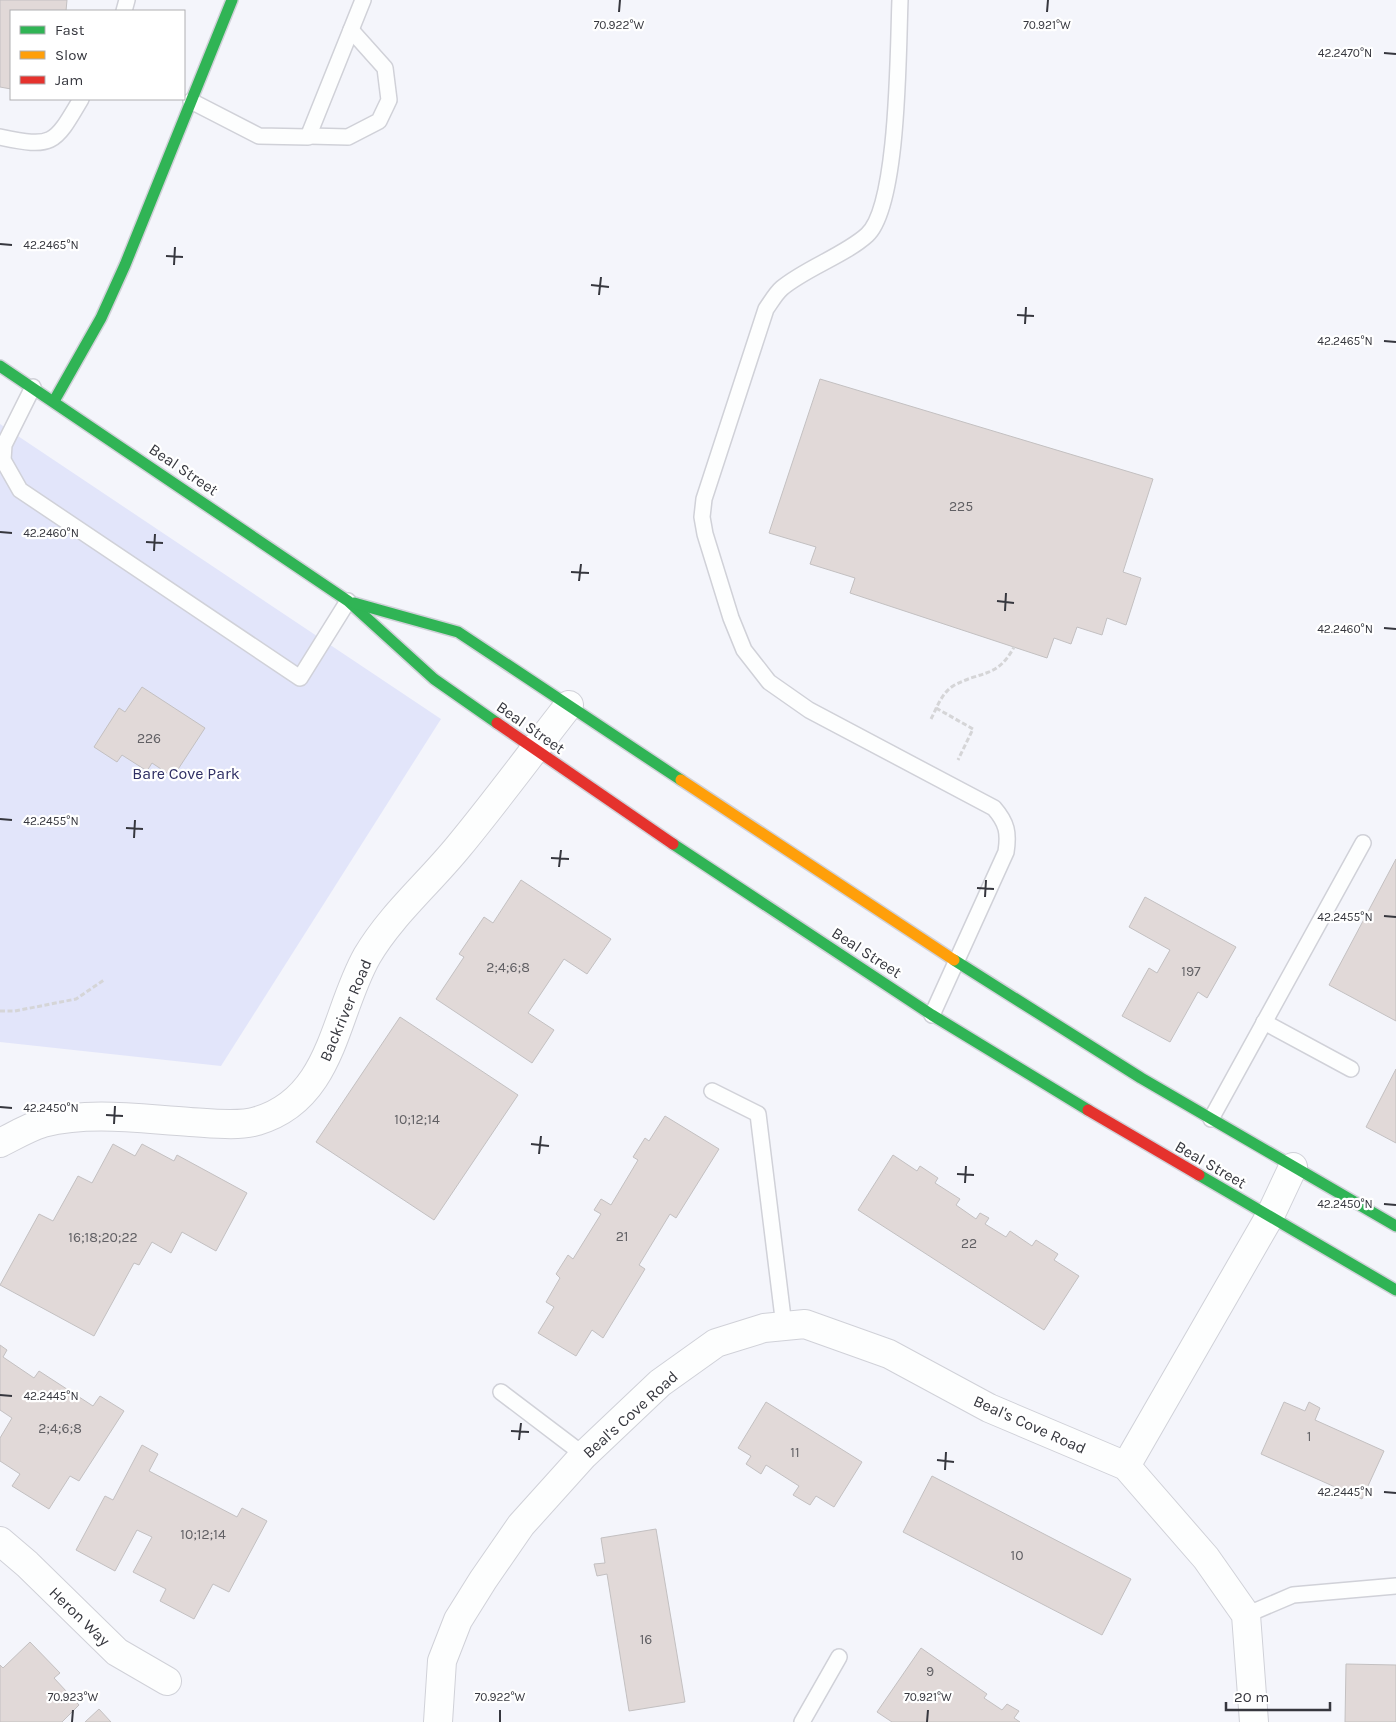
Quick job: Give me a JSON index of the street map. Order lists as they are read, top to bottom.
{
  "streets": {
    "street": [
      "Beal Street",
      "Backriver Road",
      "Beal's Cove Road",
      "Heron Way"
    ]
  },
  "crossings": [
    ["Beal Street", "Backriver Road"]
  ],
  "parks": ["Bare Cove Park"],
  "house_numbers": [
    "225",
    "226",
    "2;4;6;8",
    "197",
    "10;12;14",
    "21",
    "16;18;20;22",
    "22",
    "2;4;6;8",
    "1",
    "11",
    "10;12;14",
    "10",
    "16",
    "9"
  ],
  "legend": ["Fast", "Slow", "Jam"],
  "scale_bar": "20 m",
  "coordinates": [
    "70.922°W",
    "70.921°W",
    "42.2470°N",
    "42.2465°N",
    "42.2460°N",
    "42.2455°N",
    "42.2450°N",
    "42.2445°N",
    "70.923°W"
  ]
}
